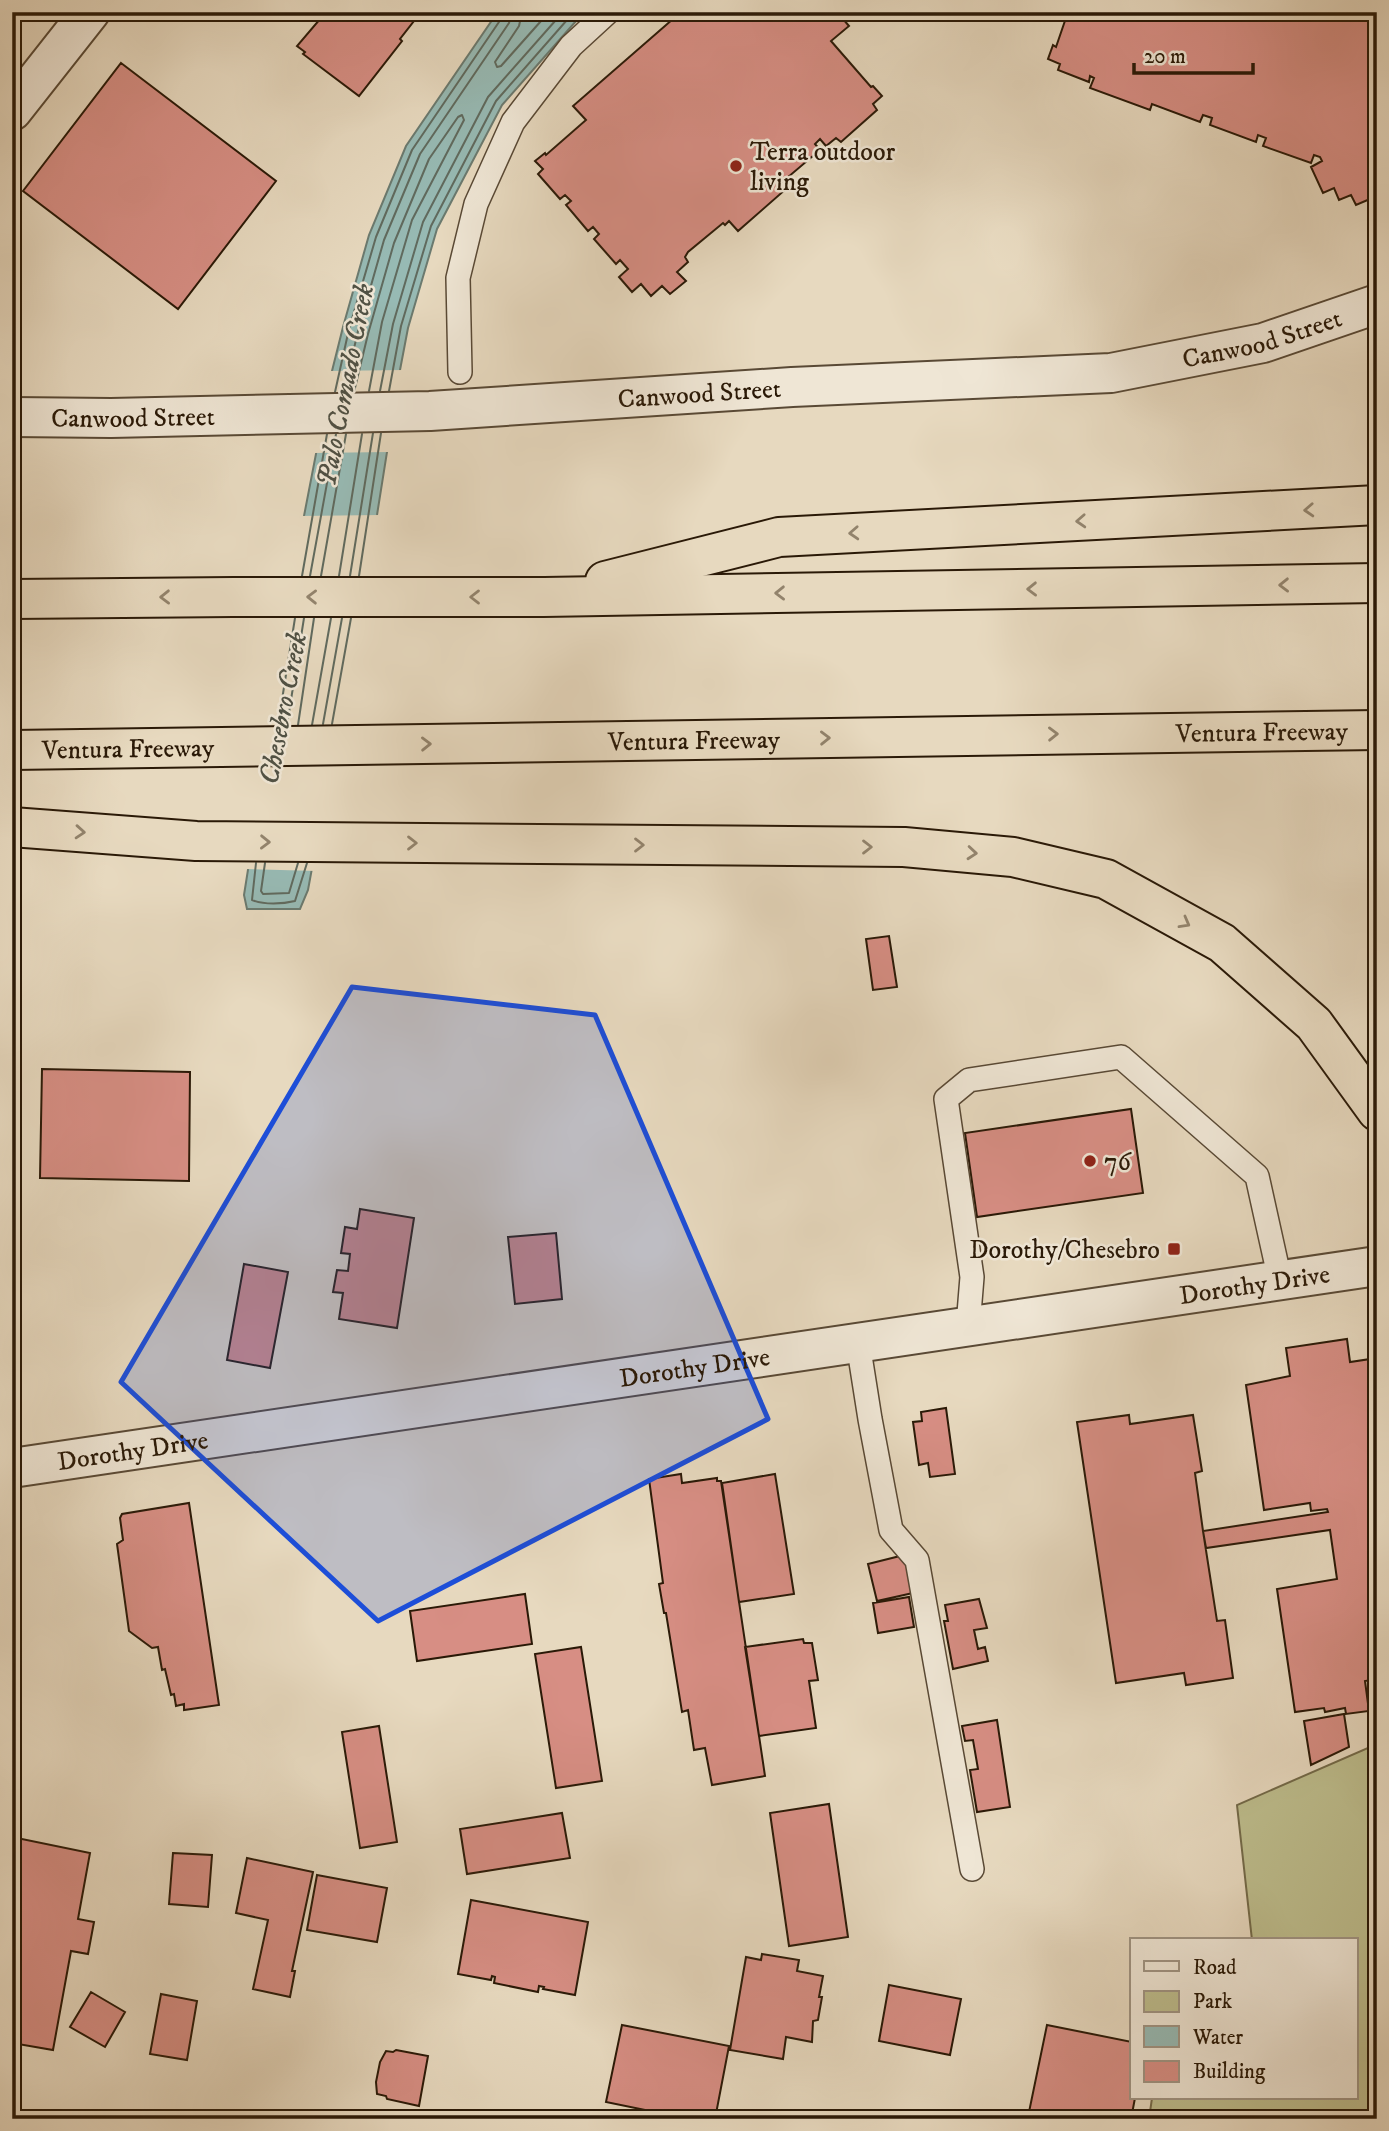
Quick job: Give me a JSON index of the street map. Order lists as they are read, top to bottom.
{
  "streets": {
    "highway": ["Ventura Freeway"],
    "street": ["Canwood Street", "Dorothy Drive"]
  },
  "water": ["Palo Comado Creek", "Chesebro Creek"],
  "places": {
    "other": ["Terra outdoor living", "76"],
    "transit": ["Dorothy/Chesebro"]
  },
  "legend": [
    "Road",
    "Park",
    "Water",
    "Building"
  ],
  "scale_bar": "20 m"
}
